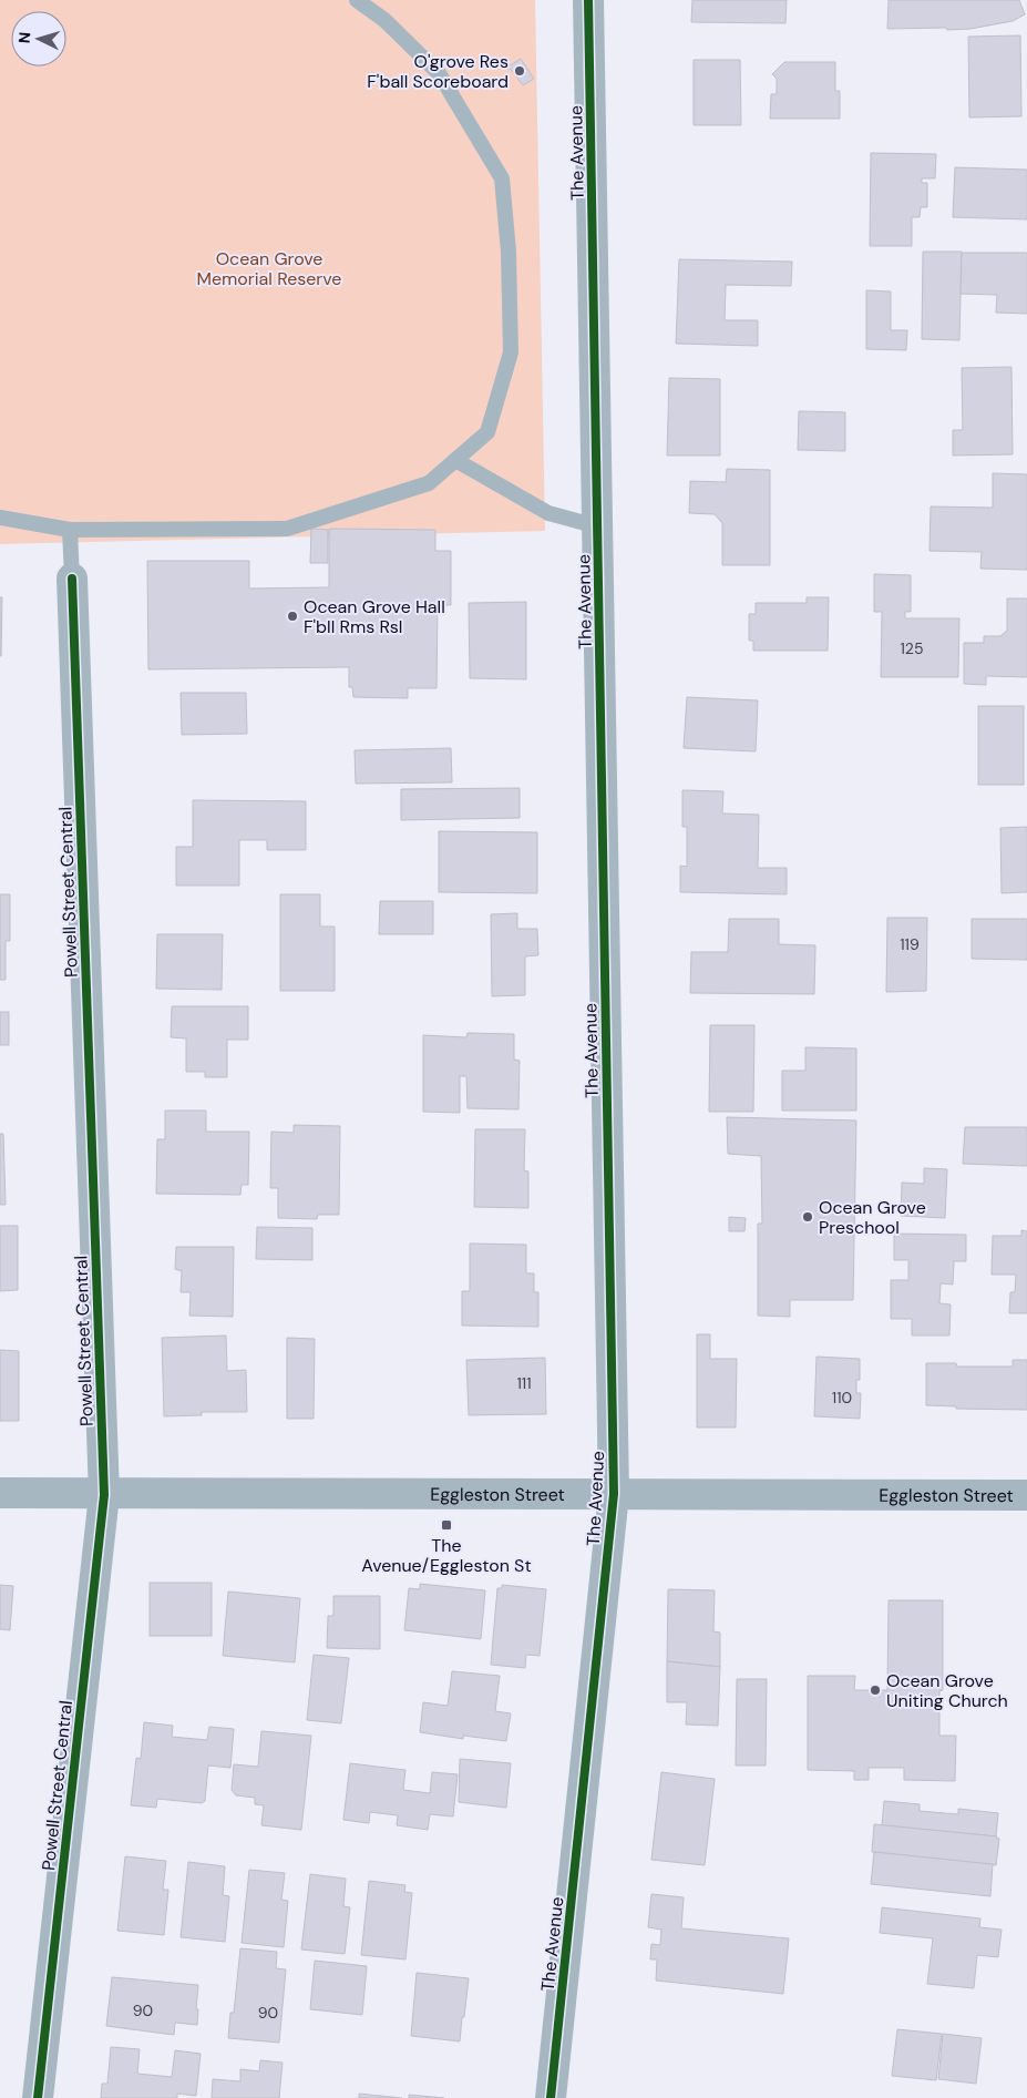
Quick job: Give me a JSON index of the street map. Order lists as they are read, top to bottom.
{
  "streets": {
    "street": ["The Avenue", "Powell Street Central", "Eggleston Street"]
  },
  "crossings": [
    ["The Avenue", "Eggleston Street"],
    ["Powell Street Central", "Eggleston Street"]
  ],
  "parks": ["Ocean Grove Memorial Reserve"],
  "places": {
    "other": [
      "O'grove Res F'ball Scoreboard",
      "Ocean Grove Hall F'bll Rms Rsl",
      "Ocean Grove Preschool",
      "Ocean Grove Uniting Church"
    ],
    "transit": ["The Avenue/Eggleston St"]
  },
  "house_numbers": [
    "125",
    "119",
    "111",
    "110",
    "90",
    "90"
  ],
  "north": "left"
}
